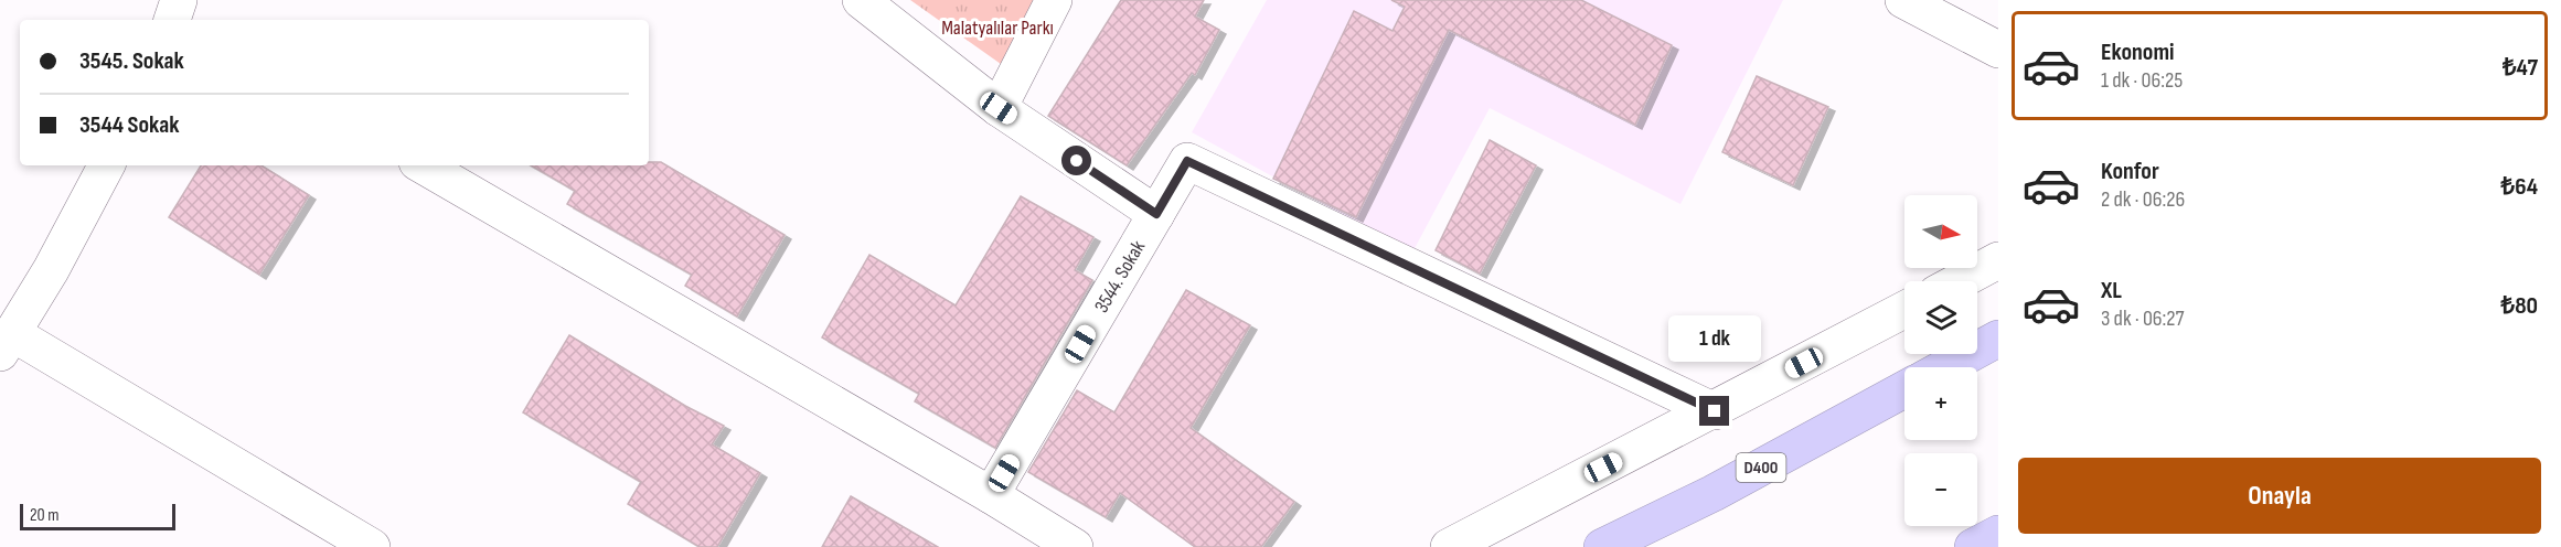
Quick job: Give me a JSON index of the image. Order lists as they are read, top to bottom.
{
  "streets": {
    "highway": ["D400"],
    "street": ["3544. Sokak"]
  },
  "parks": ["Malatyalılar Parkı"],
  "scale_bar": "20 m",
  "north": "right",
  "page": {
    "list": [
      {
        "name": "Ekonomi",
        "note": "1 dk · 06:25",
        "value": "₺47"
      },
      {
        "name": "Konfor",
        "note": "2 dk · 06:26",
        "value": "₺64"
      },
      {
        "name": "XL",
        "note": "3 dk · 06:27",
        "value": "₺80"
      }
    ],
    "banner": ["3545. Sokak", "3544 Sokak"],
    "map_buttons": ["+", "−"],
    "bubble": "1 dk",
    "buttons": "Onayla",
    "scale": "20 m"
  }
}
